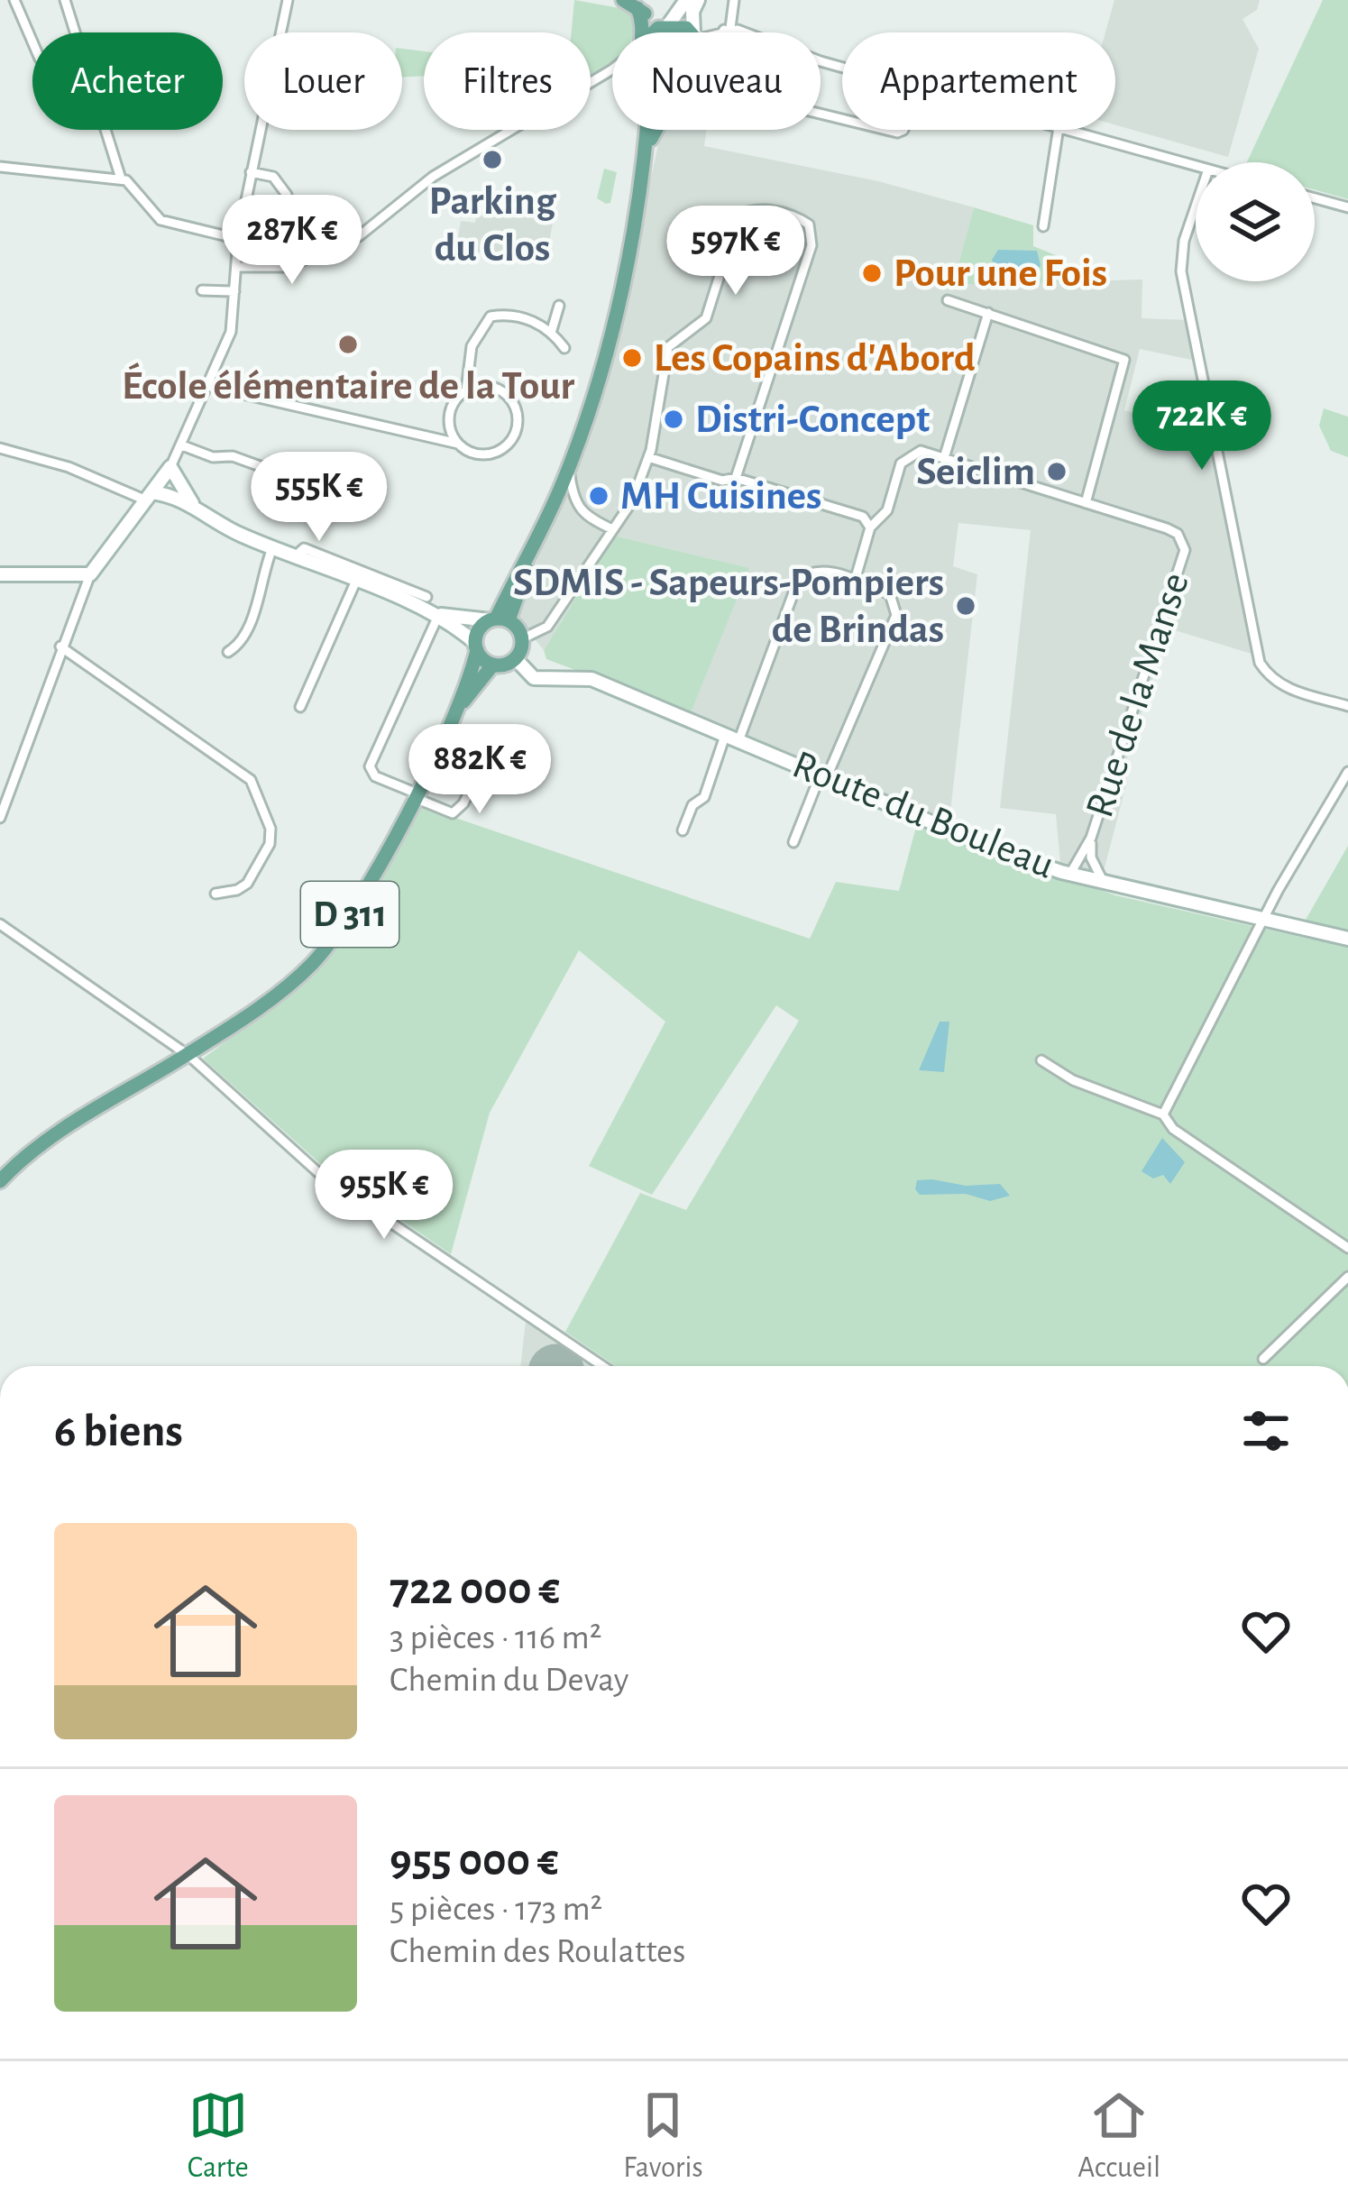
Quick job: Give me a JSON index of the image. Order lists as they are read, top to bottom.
{
  "streets": {
    "main road": ["Route du Bouleau", "D 311"],
    "street": ["Rue de la Manse"]
  },
  "crossings": [
    ["Route du Bouleau", "D 311"]
  ],
  "places": [
    "Parking du Clos",
    "Pour une Fois",
    "École élémentaire de la Tour",
    "Les Copains d'Abord",
    "Distri-Concept",
    "Seiclim",
    "MH Cuisines",
    "SDMIS - Sapeurs-Pompiers de Brindas"
  ],
  "page": {
    "chip": [
      "Acheter",
      "Louer",
      "Filtres",
      "Nouveau",
      "Appartement"
    ],
    "price": [
      "287K €",
      "597K €",
      "722K €",
      "555K €",
      "882K €",
      "955K €"
    ],
    "heading": "6 biens",
    "list": [
      {
        "name": "722 000 €",
        "note": "3 pièces · 116 m² · Chemin du Devay"
      },
      {
        "name": "955 000 €",
        "note": "5 pièces · 173 m² · Chemin des Roulattes"
      }
    ],
    "tabs": ["Carte", "Favoris", "Accueil"]
  }
}
